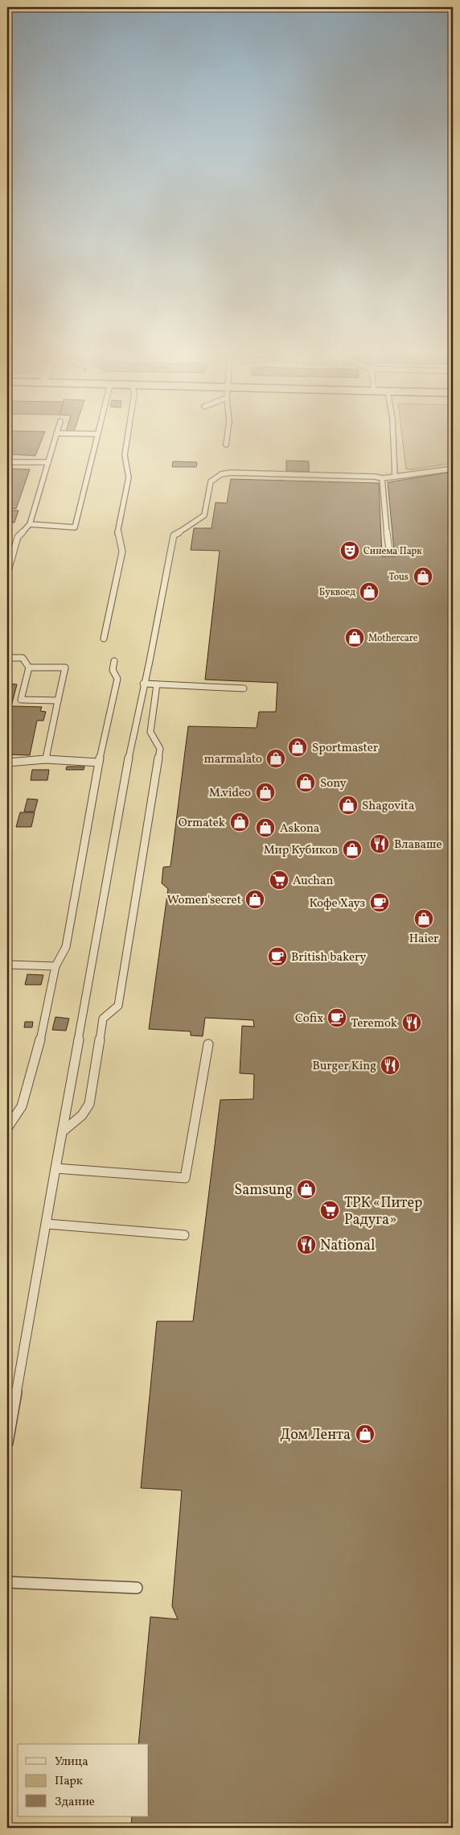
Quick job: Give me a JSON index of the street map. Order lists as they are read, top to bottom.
{
  "places": {
    "theatre": ["Синема Парк"],
    "shop": [
      "Tous",
      "Буквоед",
      "Mothercare",
      "Sportmaster",
      "marmalato",
      "Sony",
      "M.video",
      "Shagovita",
      "Ormatek",
      "Askona",
      "Мир Кубиков",
      "Women'secret",
      "Haier",
      "Samsung",
      "Дом Лента"
    ],
    "restaurant": [
      "Влаваше",
      "Teremok",
      "Burger King",
      "National"
    ],
    "supermarket": ["Auchan", "ТРК «Питер Радуга»"],
    "cafe": ["Кофе Хауз", "British bakery", "Cofix"]
  },
  "legend": ["Улица", "Парк", "Здание"]
}
